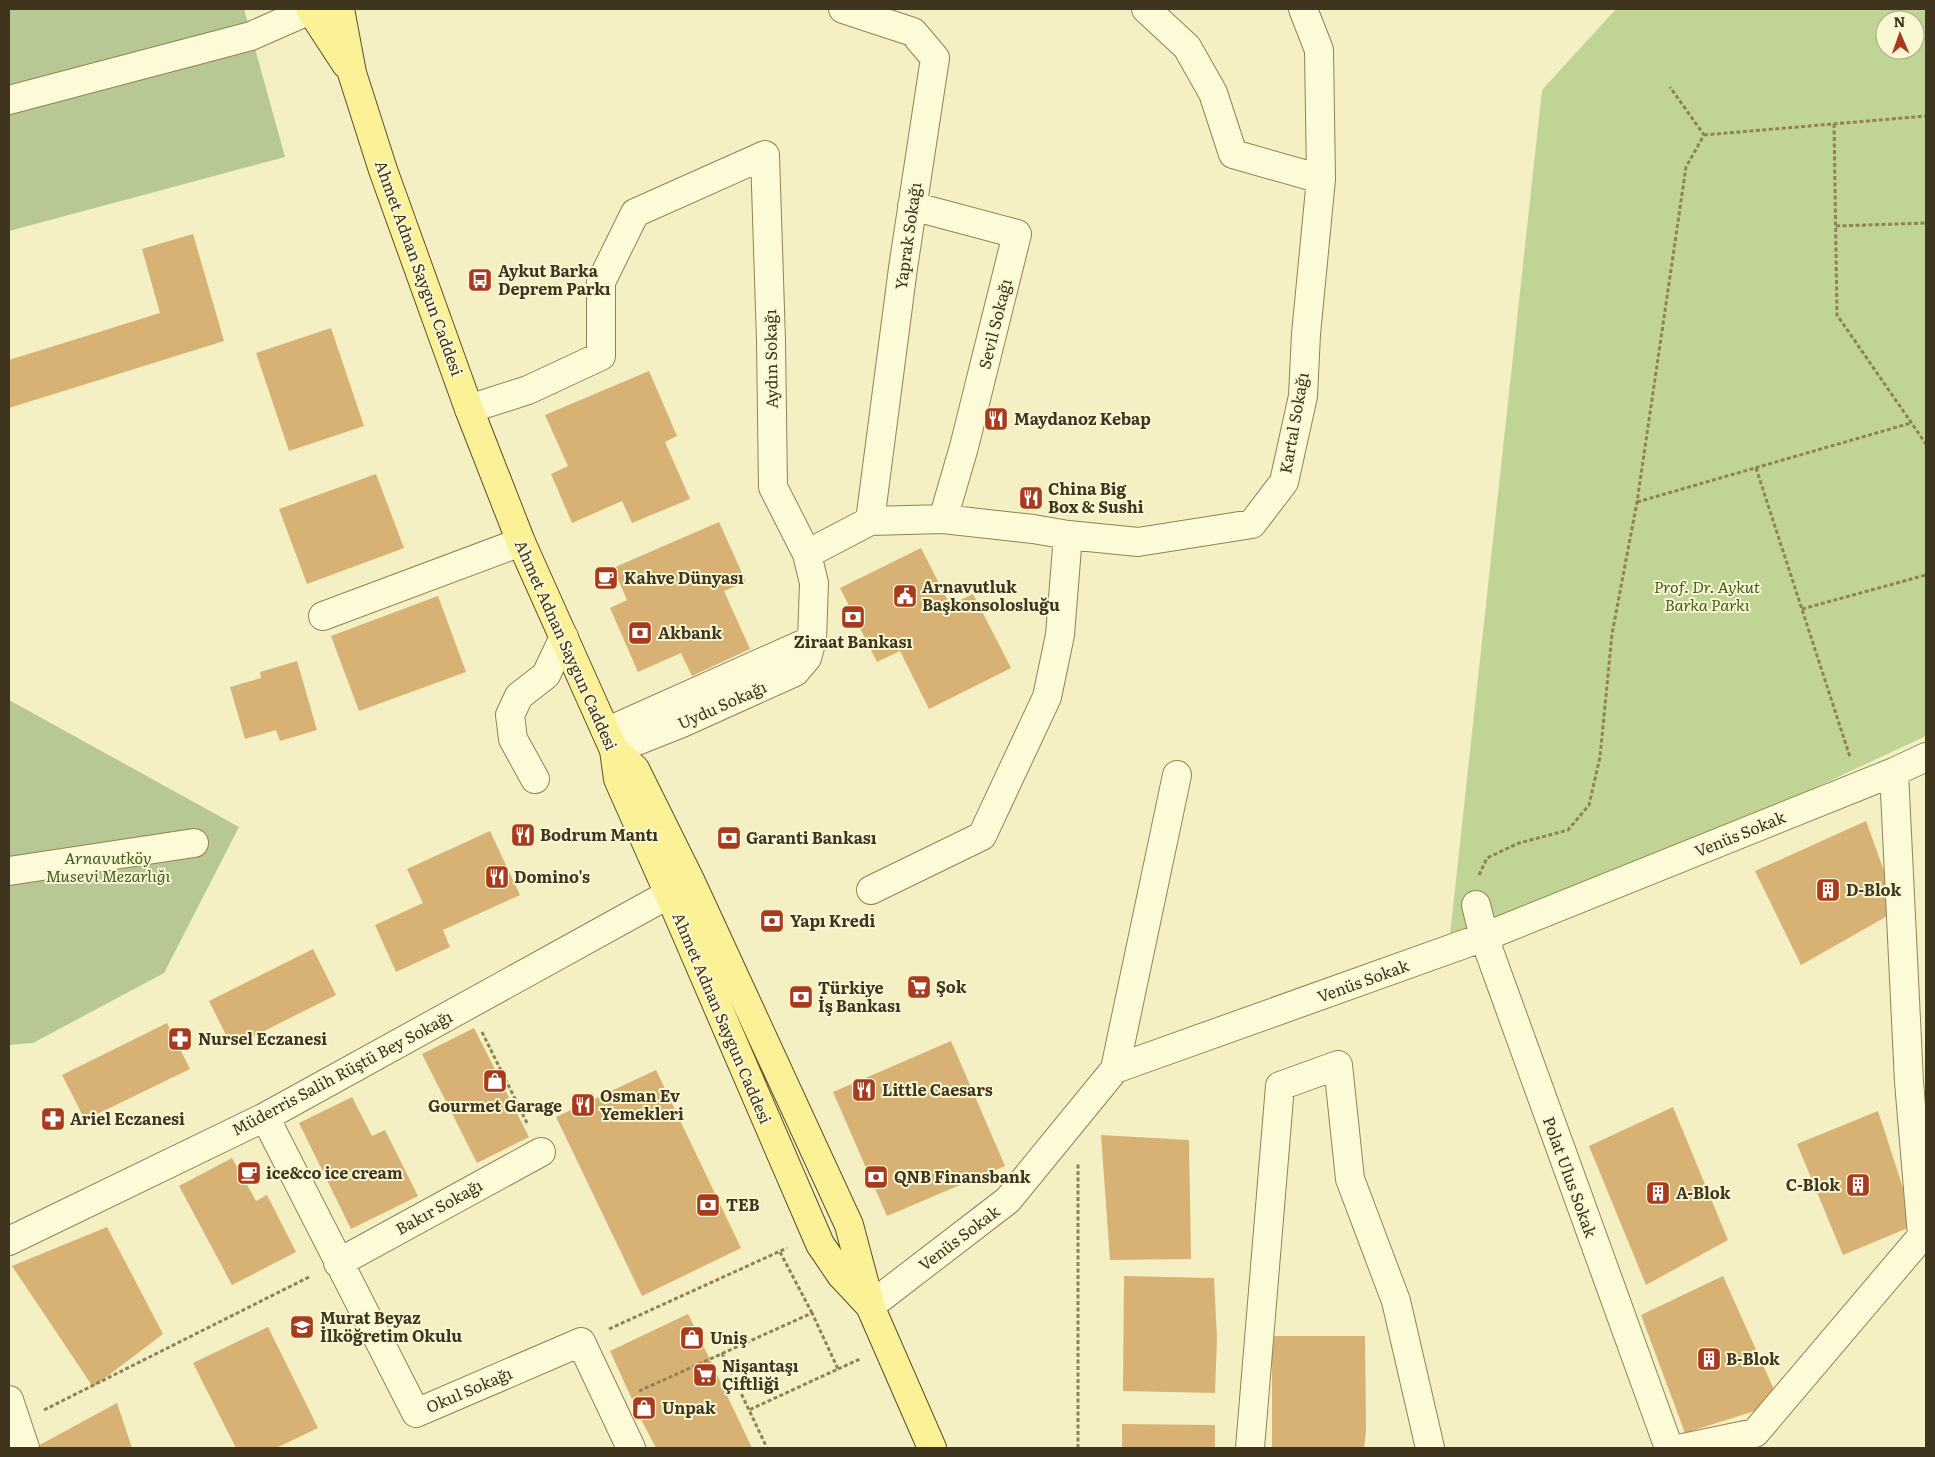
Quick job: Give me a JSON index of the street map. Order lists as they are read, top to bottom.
{
  "streets": {
    "main road": ["Ahmet Adnan Saygun Caddesi"],
    "street": [
      "Yaprak Sokağı",
      "Sevil Sokağı",
      "Aydın Sokağı",
      "Kartal Sokağı",
      "Uydu Sokağı",
      "Venüs Sokak",
      "Müderris Salih Rüştü Bey Sokağı",
      "Polat Ulus Sokak",
      "Bakır Sokağı",
      "Okul Sokağı"
    ]
  },
  "crossings": [
    ["Yaprak Sokağı", "Sevil Sokağı"],
    ["Yaprak Sokağı", "Kartal Sokağı"],
    ["Ahmet Adnan Saygun Caddesi", "Aydın Sokağı"],
    ["Ahmet Adnan Saygun Caddesi", "Uydu Sokağı"],
    ["Ahmet Adnan Saygun Caddesi", "Venüs Sokak"],
    ["Ahmet Adnan Saygun Caddesi", "Müderris Salih Rüştü Bey Sokağı"],
    ["Sevil Sokağı", "Kartal Sokağı"],
    ["Aydın Sokağı", "Kartal Sokağı"],
    ["Aydın Sokağı", "Uydu Sokağı"],
    ["Kartal Sokağı", "Uydu Sokağı"],
    ["Venüs Sokak", "Polat Ulus Sokak"],
    ["Müderris Salih Rüştü Bey Sokağı", "Okul Sokağı"],
    ["Bakır Sokağı", "Okul Sokağı"]
  ],
  "parks": ["Prof. Dr. Aykut Barka Parkı", "Arnavutköy Musevi Mezarlığı"],
  "places": {
    "bus stop": ["Aykut Barka Deprem Parkı"],
    "restaurant": [
      "Maydanoz Kebap",
      "China Big Box & Sushi",
      "Bodrum Mantı",
      "Domino's",
      "Little Caesars",
      "Osman Ev Yemekleri"
    ],
    "cafe": ["Kahve Dünyası", "ice&co ice cream"],
    "public building": ["Arnavutluk Başkonsolosluğu"],
    "bank": [
      "Ziraat Bankası",
      "Akbank",
      "Garanti Bankası",
      "Yapı Kredi",
      "Türkiye İş Bankası",
      "QNB Finansbank",
      "TEB"
    ],
    "building": [
      "D-Blok",
      "C-Blok",
      "A-Blok",
      "B-Blok"
    ],
    "supermarket": ["Şok", "Nişantaşı Çiftliği"],
    "pharmacy": ["Nursel Eczanesi", "Ariel Eczanesi"],
    "shop": ["Gourmet Garage", "Uniş", "Unpak"],
    "school or university": ["Murat Beyaz İlköğretim Okulu"]
  },
  "north": "top"
}
